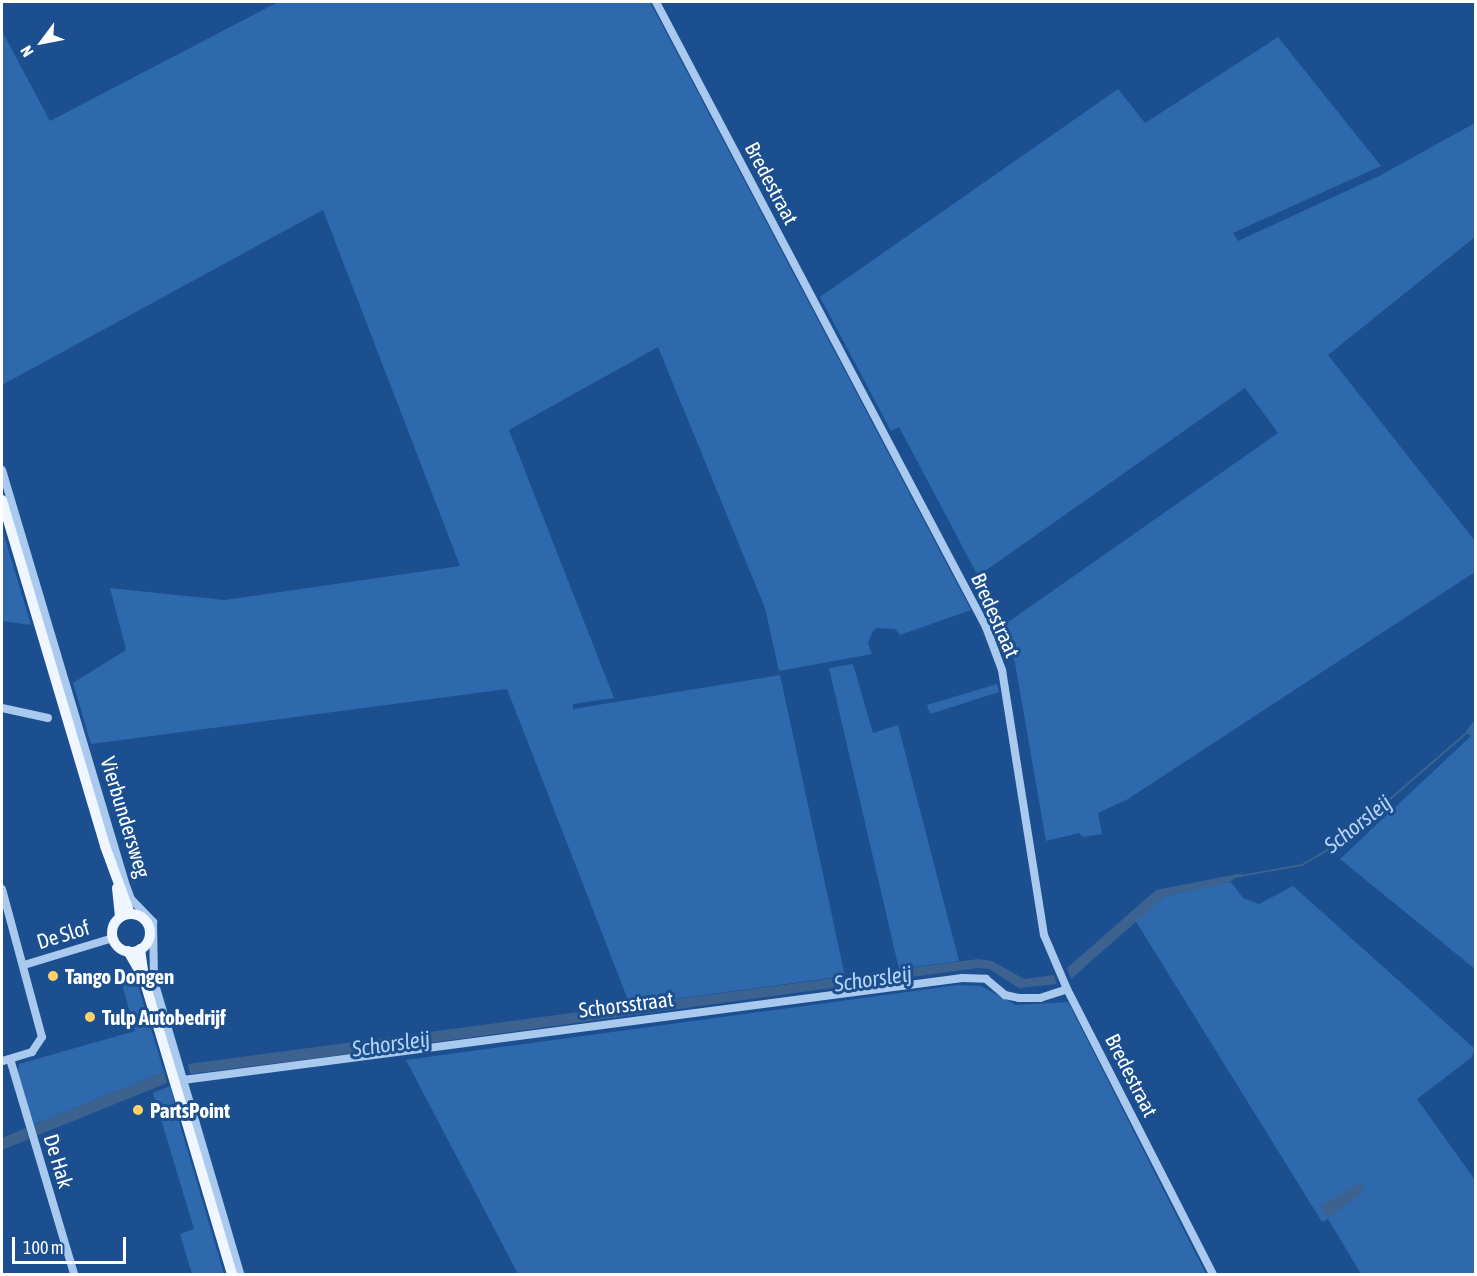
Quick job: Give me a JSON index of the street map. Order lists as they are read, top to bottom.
{
  "streets": {
    "main road": ["Vierbundersweg"],
    "street": [
      "Bredestraat",
      "De Slof",
      "Schorsstraat",
      "De Hak"
    ]
  },
  "crossings": [
    ["Bredestraat", "Schorsstraat"],
    ["Vierbundersweg", "De Slof"],
    ["Vierbundersweg", "Schorsstraat"],
    ["De Slof", "De Hak"]
  ],
  "water": ["Schorsleij"],
  "places": ["Tango Dongen", "Tulp Autobedrijf", "PartsPoint"],
  "scale_bar": "100 m",
  "north": "bottom left"
}
